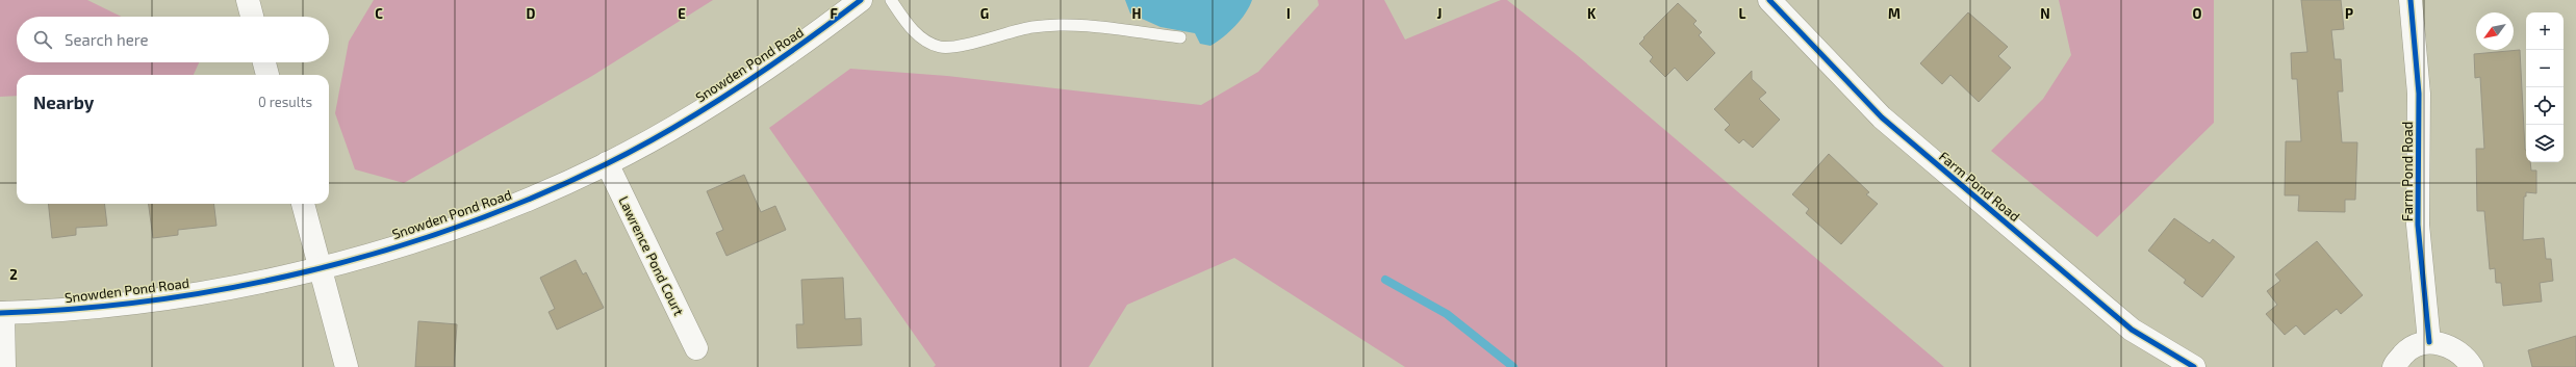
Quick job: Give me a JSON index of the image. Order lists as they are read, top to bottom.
{
  "streets": {
    "street": ["Snowden Pond Road", "Farm Pond Road", "Lawrence Pond Court"]
  },
  "crossings": [
    ["Snowden Pond Road", "Lawrence Pond Court"]
  ],
  "north": "bottom left",
  "page": {
    "map_buttons": ["+", "−"],
    "search": "Search here",
    "heading": ["Nearby", "0 results"]
  },
  "grid": {
    "columns": [
      "C",
      "D",
      "E",
      "F",
      "G",
      "H",
      "I",
      "J",
      "K",
      "L",
      "M",
      "N",
      "O",
      "P"
    ],
    "rows": ["2"]
  }
}
